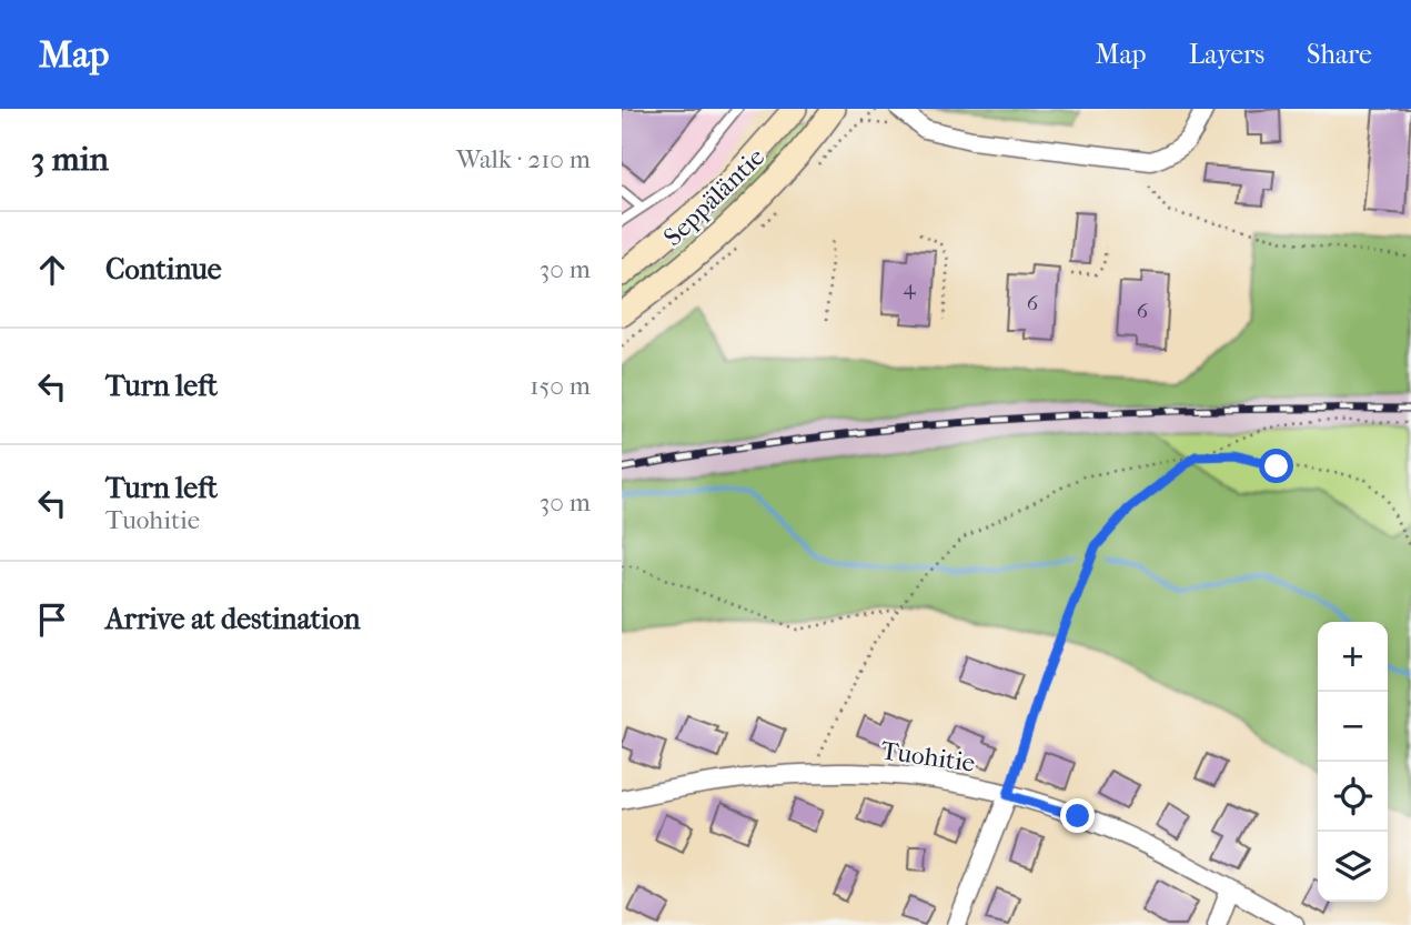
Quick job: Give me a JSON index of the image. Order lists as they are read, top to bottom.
{
  "streets": {
    "main road": ["Seppäläntie"],
    "street": ["Tuohitie"]
  },
  "house_numbers": ["4", "6", "6"],
  "page": {
    "header": "Map",
    "nav": ["Map", "Layers", "Share"],
    "heading": ["3 min", "Walk · 210 m"],
    "list": [
      ["Continue", "30 m"],
      ["Turn left", "150 m"],
      ["Turn left", "Tuohitie", "30 m"],
      "Arrive at destination"
    ],
    "map_buttons": ["+", "−"]
  }
}
